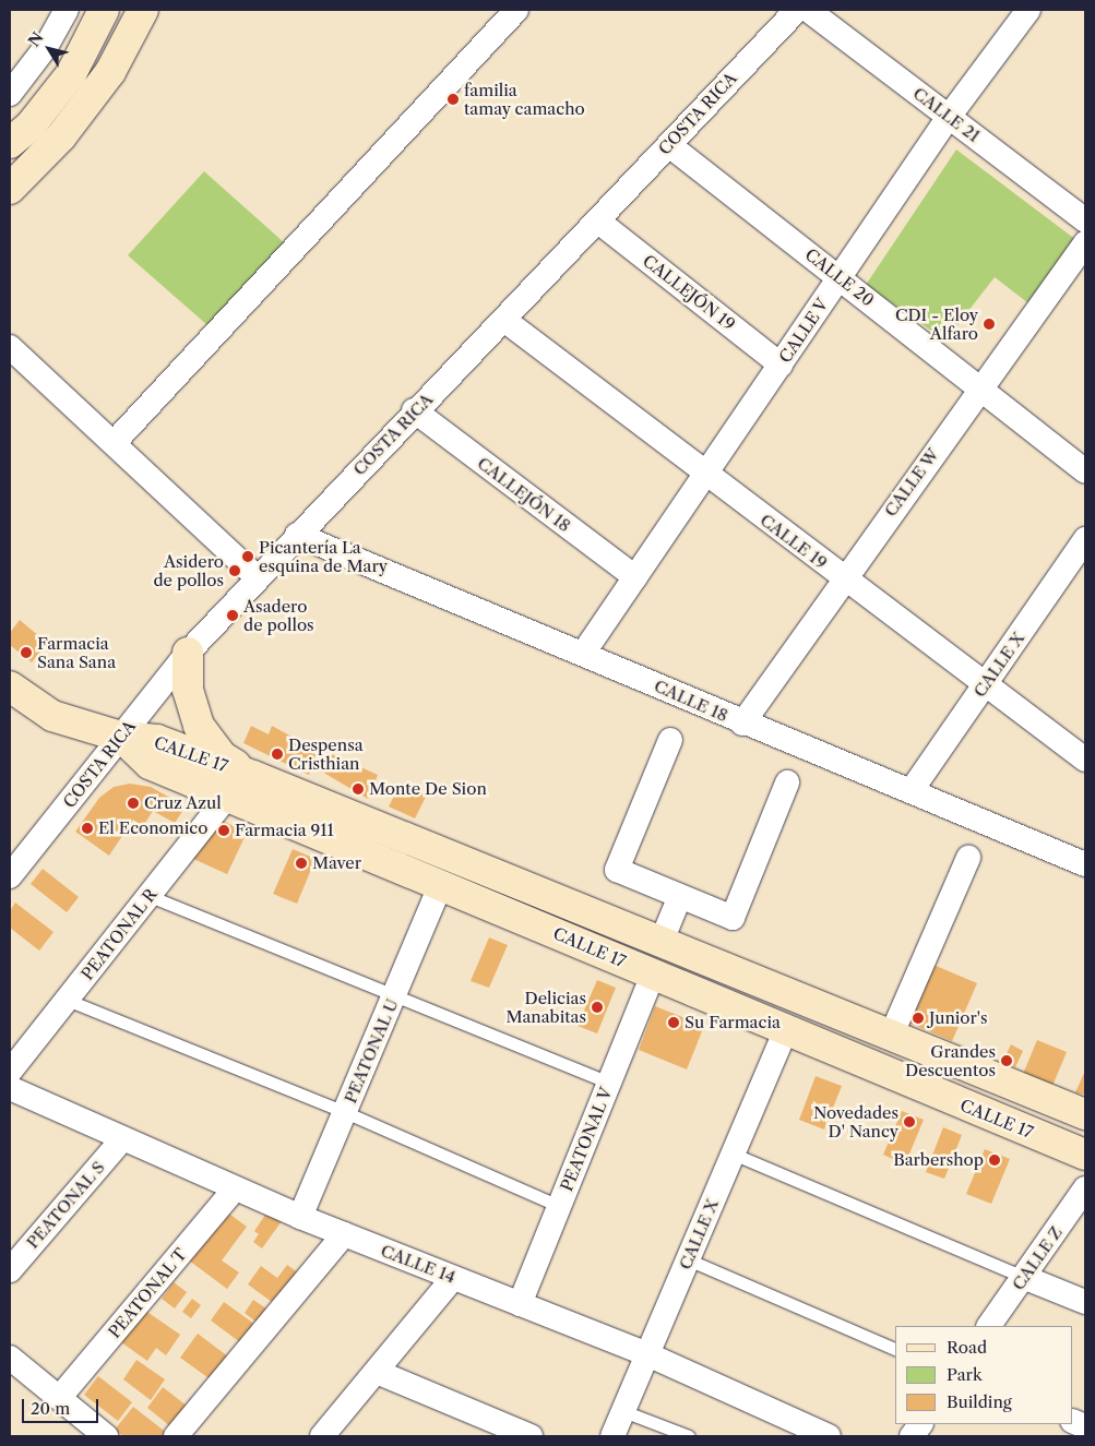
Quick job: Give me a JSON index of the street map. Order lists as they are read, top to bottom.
{
  "streets": {
    "street": [
      "COSTA RICA",
      "CALLE 21",
      "CALLE 20",
      "CALLEJÓN 19",
      "CALLE V",
      "CALLE W",
      "CALLEJÓN 18",
      "CALLE 19",
      "CALLE X",
      "CALLE 18",
      "CALLE 17",
      "PEATONAL R",
      "PEATONAL U",
      "PEATONAL V",
      "PEATONAL S",
      "CALLE Z",
      "CALLE 14",
      "PEATONAL T"
    ]
  },
  "crossings": [
    ["COSTA RICA", "CALLE 20"],
    ["COSTA RICA", "CALLEJÓN 19"],
    ["COSTA RICA", "CALLEJÓN 18"],
    ["COSTA RICA", "CALLE 19"],
    ["COSTA RICA", "CALLE 18"],
    ["COSTA RICA", "CALLE 17"],
    ["CALLE 21", "CALLE V"],
    ["CALLE 20", "CALLE V"],
    ["CALLE 20", "CALLE W"],
    ["CALLEJÓN 19", "CALLE V"],
    ["CALLE V", "CALLEJÓN 18"],
    ["CALLE V", "CALLE 19"],
    ["CALLE V", "CALLE 18"],
    ["CALLE W", "CALLE 19"],
    ["CALLE W", "CALLE 18"],
    ["CALLE 19", "CALLE X"],
    ["CALLE X", "CALLE 18"],
    ["CALLE X", "CALLE 17"],
    ["CALLE X", "CALLE 14"],
    ["CALLE 17", "PEATONAL R"],
    ["CALLE 17", "PEATONAL U"],
    ["CALLE 17", "PEATONAL V"],
    ["PEATONAL U", "CALLE 14"],
    ["PEATONAL V", "CALLE 14"],
    ["PEATONAL S", "CALLE 14"],
    ["CALLE 14", "PEATONAL T"]
  ],
  "places": [
    "familia tamay camacho",
    "CDI - Eloy Alfaro",
    "Picantería La esquina de Mary",
    "Asidero de pollos",
    "Asadero de pollos",
    "Farmacia Sana Sana",
    "Despensa Cristhian",
    "Monte De Sion",
    "Cruz Azul",
    "El Economico",
    "Farmacia 911",
    "Maver",
    "Delicias Manabitas",
    "Junior's",
    "Su Farmacia",
    "Grandes Descuentos",
    "Novedades D' Nancy",
    "Barbershop"
  ],
  "legend": ["Road", "Park", "Building"],
  "scale_bar": "20 m",
  "north": "top left"
}
